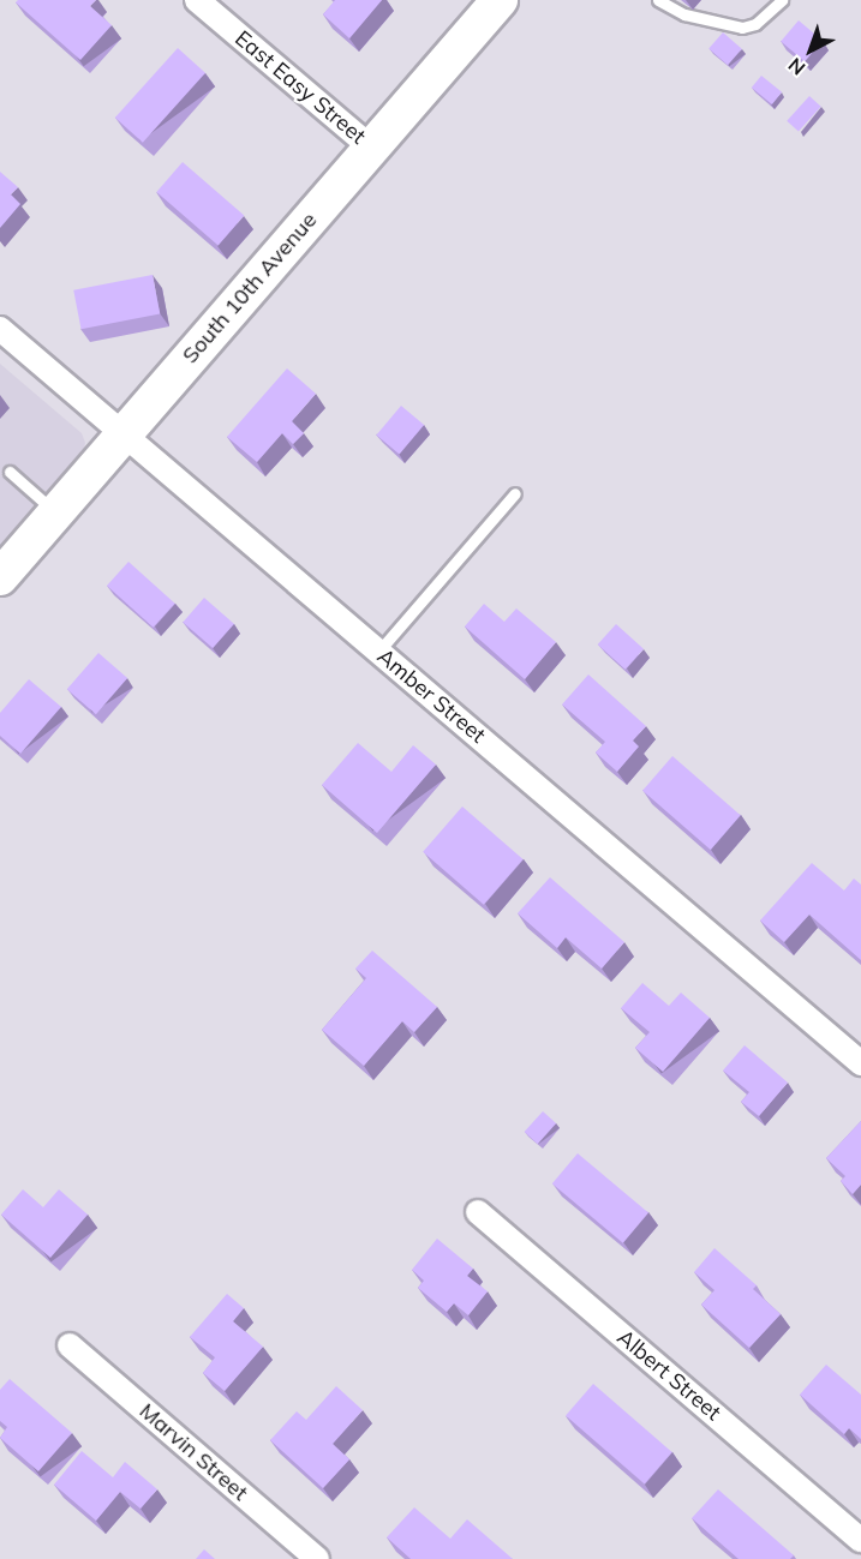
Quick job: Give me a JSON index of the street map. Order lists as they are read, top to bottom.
{
  "streets": {
    "main road": ["South 10th Avenue"],
    "street": [
      "East Easy Street",
      "Amber Street",
      "Albert Street",
      "Marvin Street"
    ]
  },
  "crossings": [
    ["East Easy Street", "South 10th Avenue"],
    ["South 10th Avenue", "Amber Street"]
  ],
  "north": "bottom left"
}
